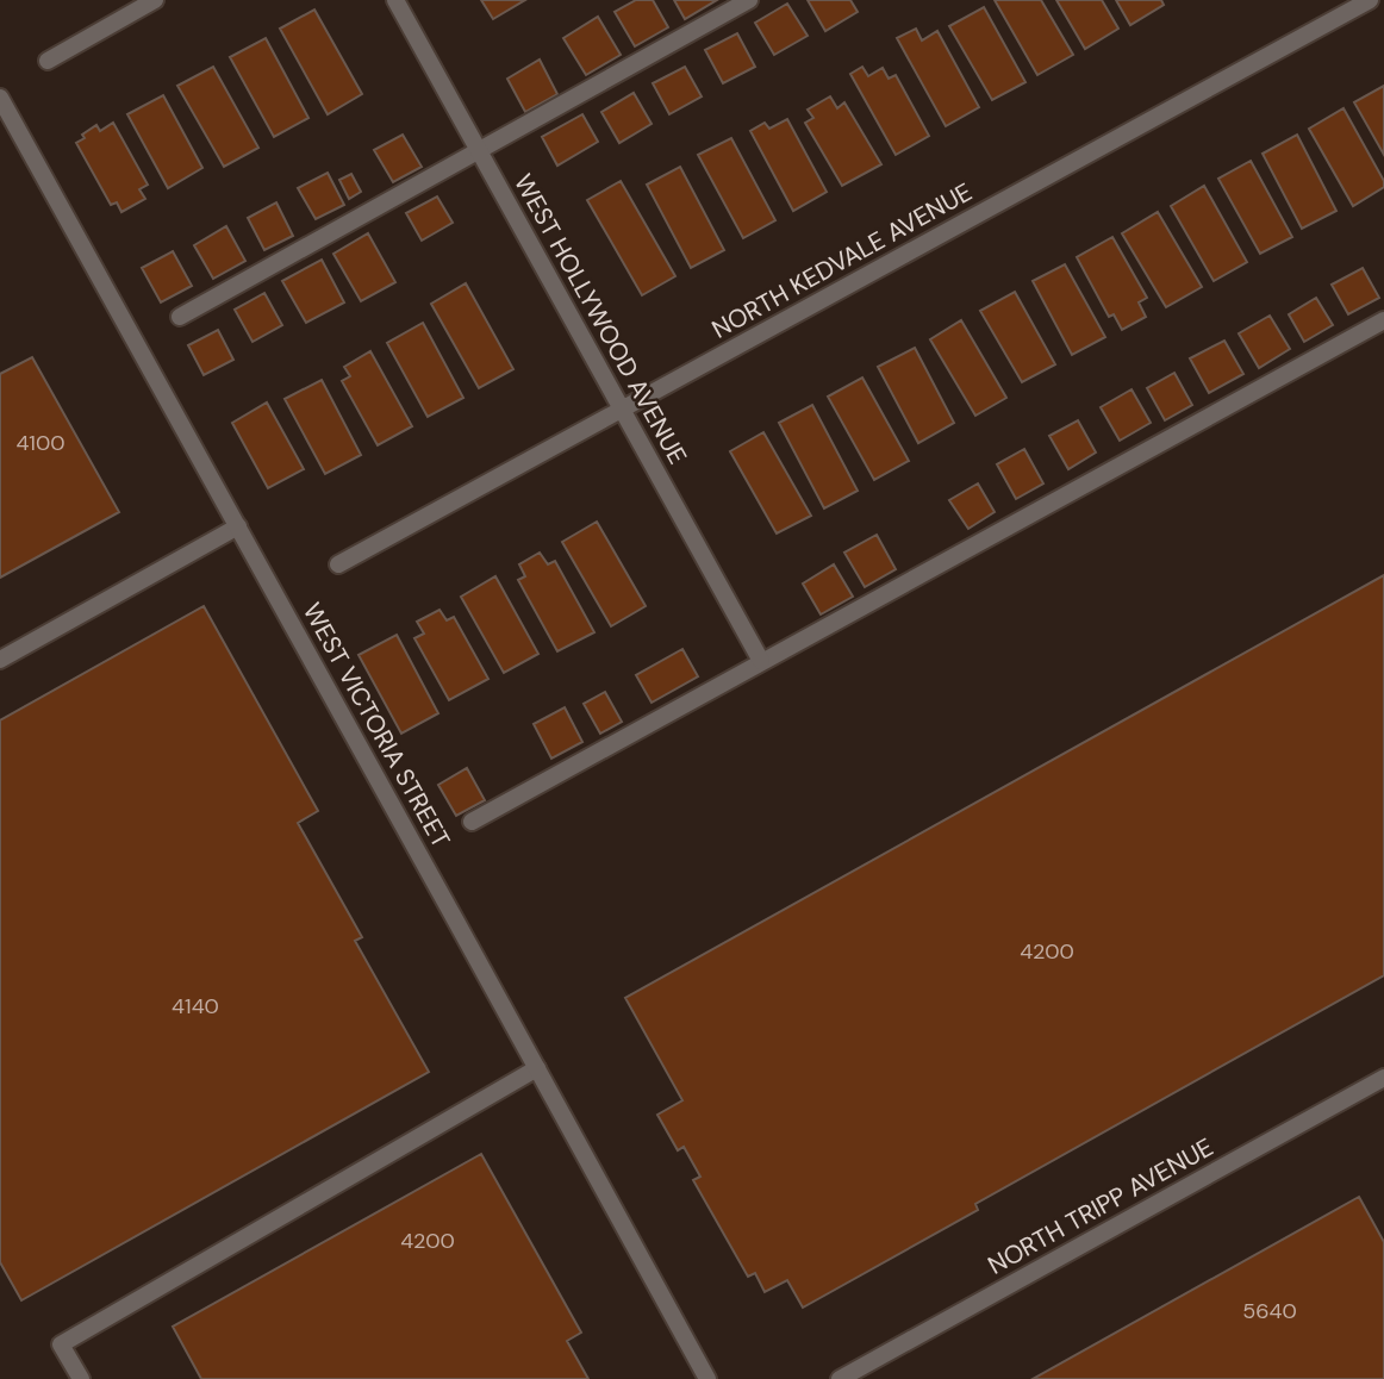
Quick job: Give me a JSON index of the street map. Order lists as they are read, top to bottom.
{
  "streets": {
    "street": [
      "NORTH KEDVALE AVENUE",
      "WEST HOLLYWOOD AVENUE",
      "WEST VICTORIA STREET",
      "NORTH TRIPP AVENUE"
    ]
  },
  "crossings": [
    ["NORTH KEDVALE AVENUE", "WEST HOLLYWOOD AVENUE"]
  ],
  "house_numbers": [
    "4100",
    "4200",
    "4140",
    "4200",
    "5640"
  ]
}
